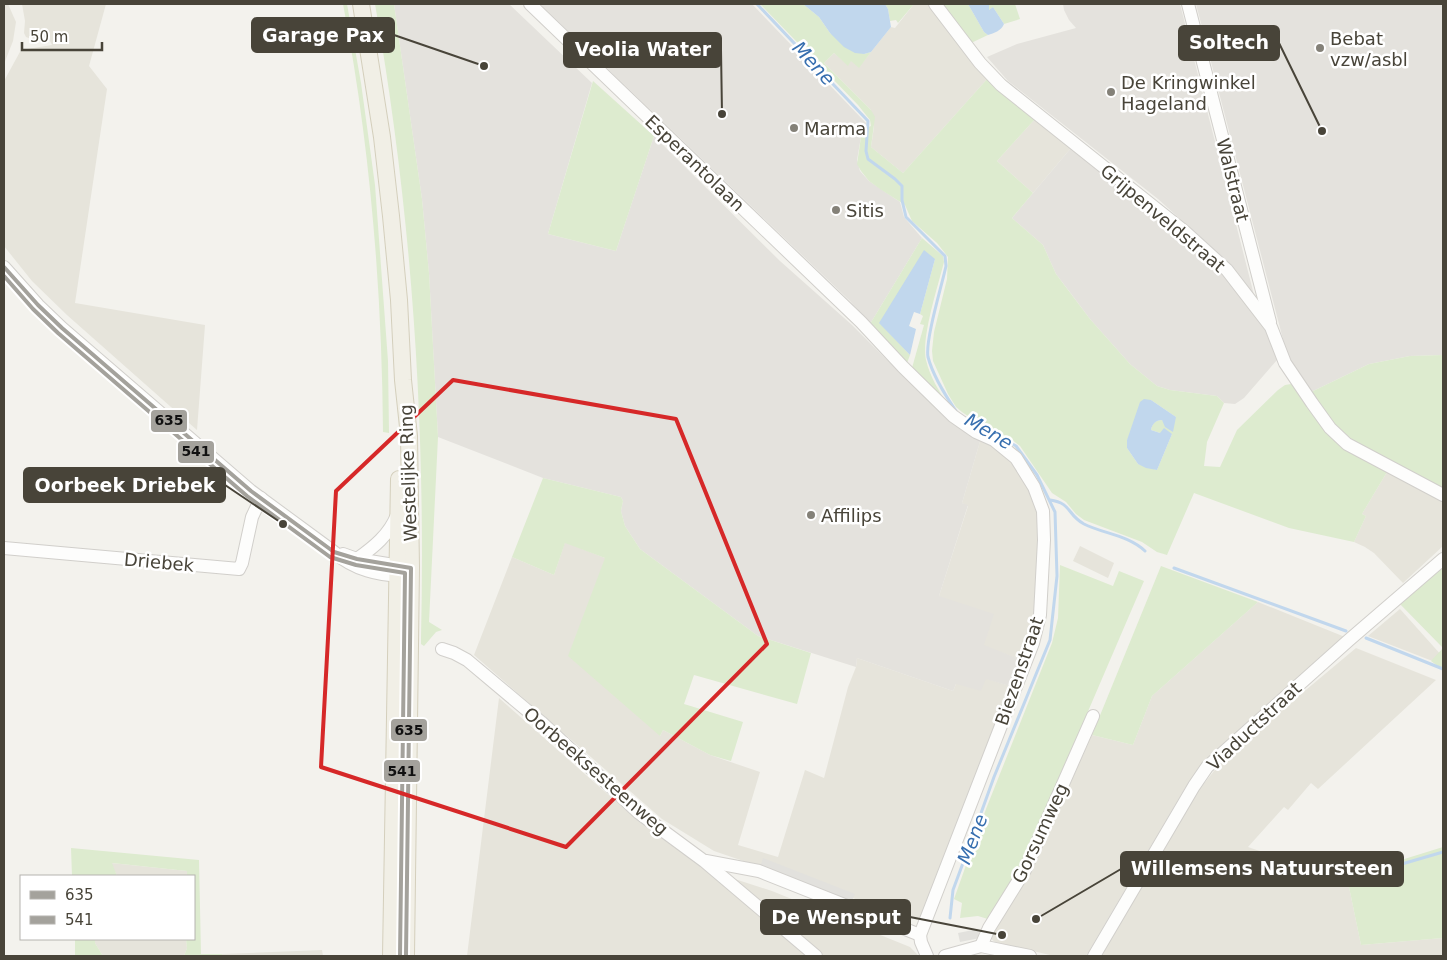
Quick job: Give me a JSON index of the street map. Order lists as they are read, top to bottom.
{
  "streets": {
    "main road": ["Westelijke Ring"],
    "street": [
      "Esperantolaan",
      "Walstraat",
      "Grijpenveldstraat",
      "Driebek",
      "Biezenstraat",
      "Viaductstraat",
      "Oorbeeksesteenweg",
      "Gorsumweg"
    ]
  },
  "crossings": [
    ["Esperantolaan", "Biezenstraat"],
    ["Walstraat", "Grijpenveldstraat"]
  ],
  "water": ["Mene"],
  "places": [
    "Bebat vzw/asbl",
    "Garage Pax",
    "De Kringwinkel Hageland",
    "Veolia Water",
    "Marma",
    "Soltech",
    "Sitis",
    "Affilips",
    "Oorbeek Driebek",
    "Willemsens Natuursteen",
    "De Wensput"
  ],
  "lines": ["transit line 635", "transit line 541"],
  "legend": ["635", "541"],
  "scale_bar": "50 m"
}
